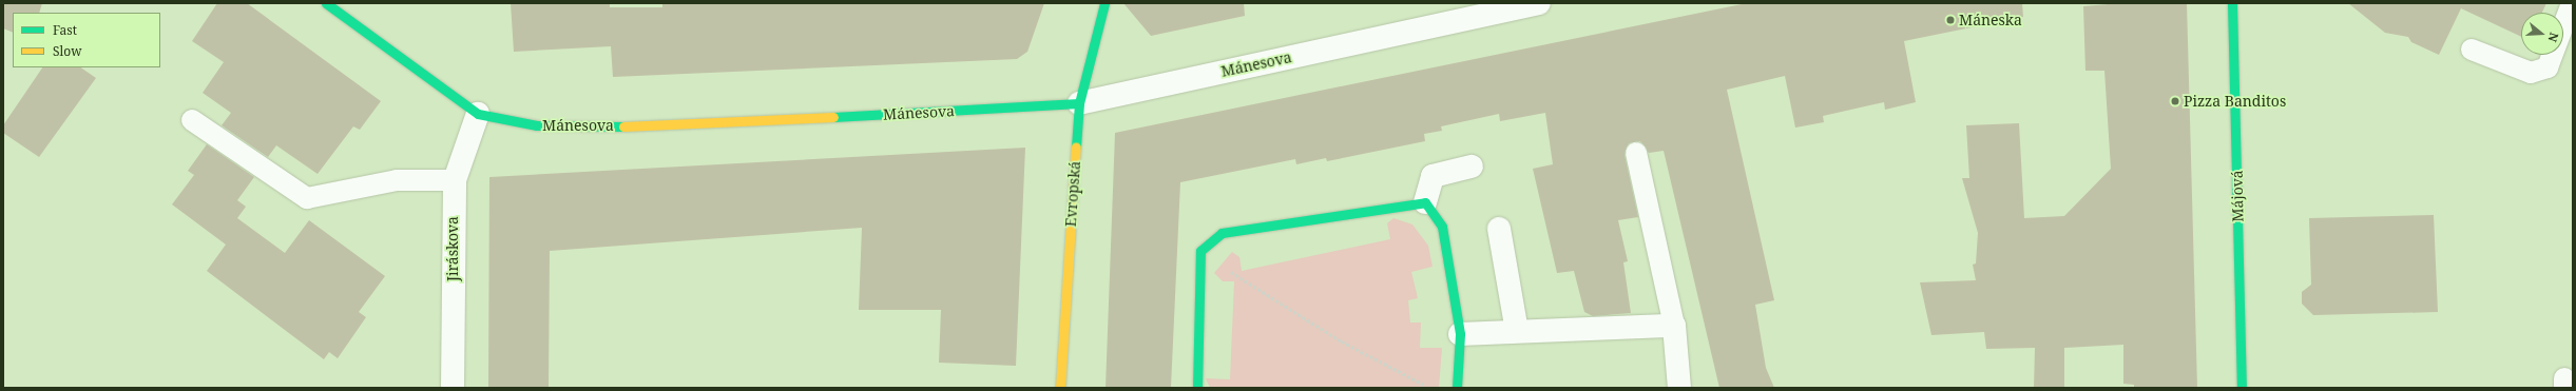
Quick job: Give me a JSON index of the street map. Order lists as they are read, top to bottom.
{
  "streets": {
    "street": [
      "Mánesova",
      "Evropská",
      "Májová",
      "Jiráskova"
    ]
  },
  "crossings": [
    ["Mánesova", "Evropská"],
    ["Mánesova", "Jiráskova"]
  ],
  "places": ["Máneska", "Pizza Banditos"],
  "legend": ["Fast", "Slow"],
  "north": "right"
}
